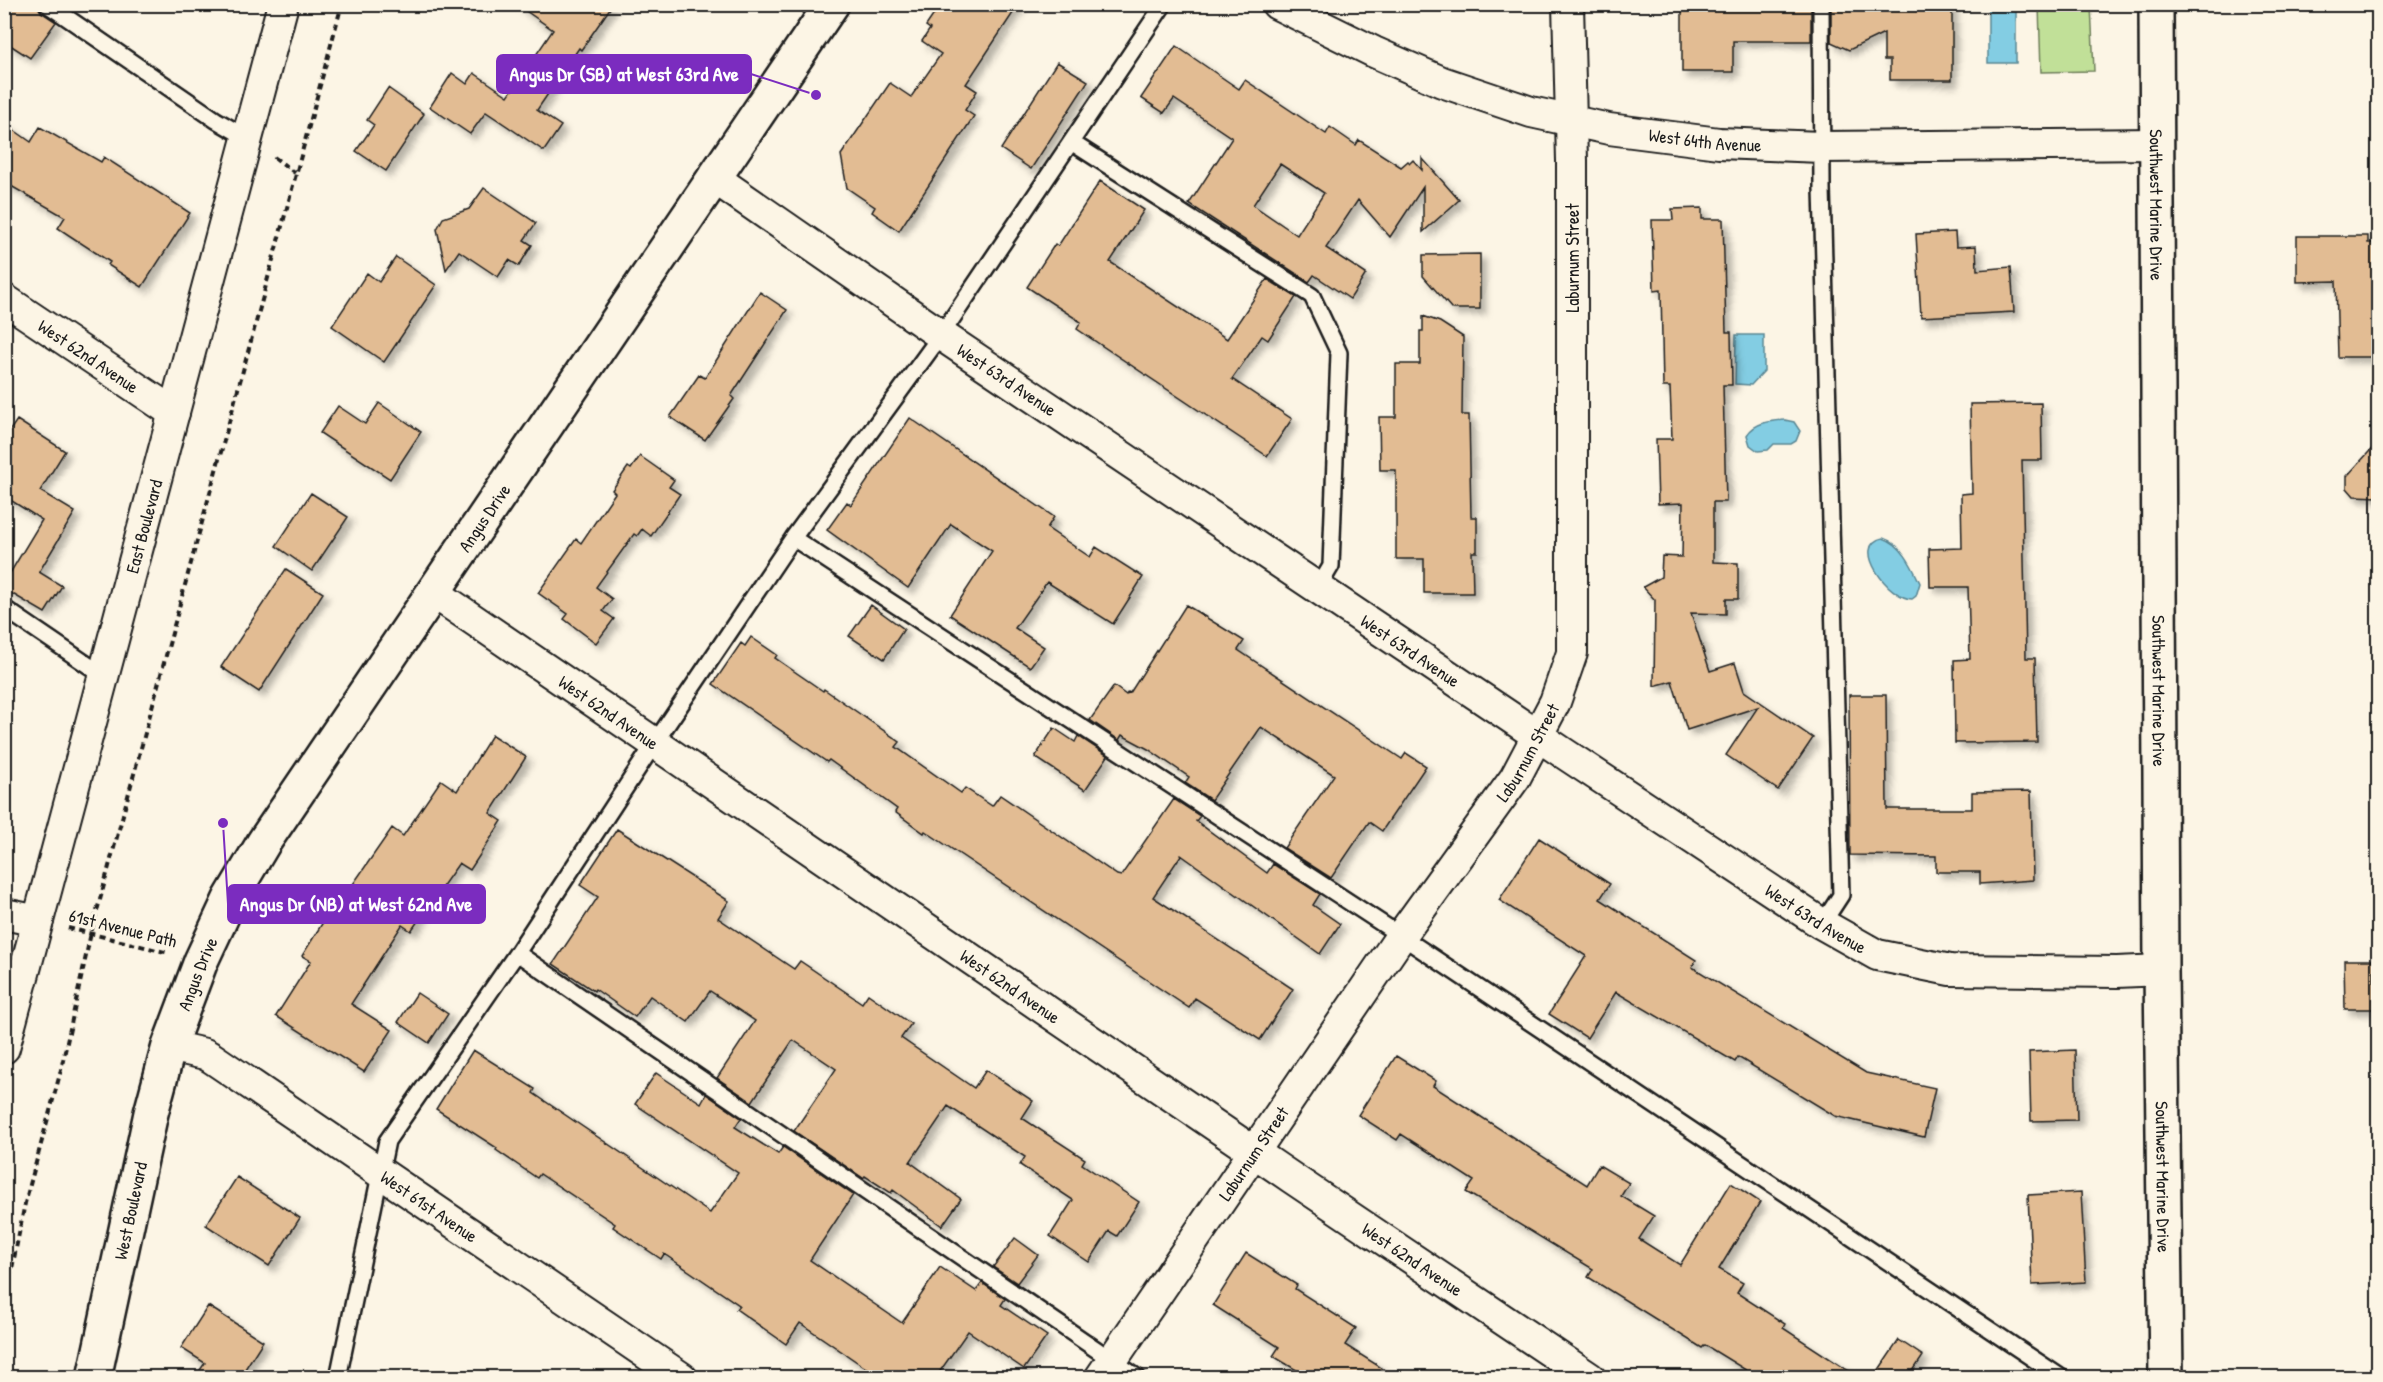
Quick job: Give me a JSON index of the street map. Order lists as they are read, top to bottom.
{
  "streets": {
    "street": [
      "West 64th Avenue",
      "Southwest Marine Drive",
      "Laburnum Street",
      "West 62nd Avenue",
      "West 63rd Avenue",
      "Angus Drive",
      "East Boulevard",
      "West 61st Avenue",
      "West Boulevard"
    ],
    "path": ["61st Avenue Path"]
  },
  "crossings": [
    ["West 64th Avenue", "Southwest Marine Drive"],
    ["West 64th Avenue", "Laburnum Street"],
    ["Southwest Marine Drive", "West 63rd Avenue"],
    ["Laburnum Street", "West 62nd Avenue"],
    ["Laburnum Street", "West 63rd Avenue"],
    ["West 62nd Avenue", "Angus Drive"],
    ["West 62nd Avenue", "East Boulevard"],
    ["West 63rd Avenue", "Angus Drive"],
    ["Angus Drive", "61st Avenue Path"],
    ["Angus Drive", "West 61st Avenue"],
    ["Angus Drive", "West Boulevard"],
    ["East Boulevard", "61st Avenue Path"],
    ["West 61st Avenue", "West Boulevard"]
  ],
  "places": ["Angus Dr (SB) at West 63rd Ave", "Angus Dr (NB) at West 62nd Ave"]
}
